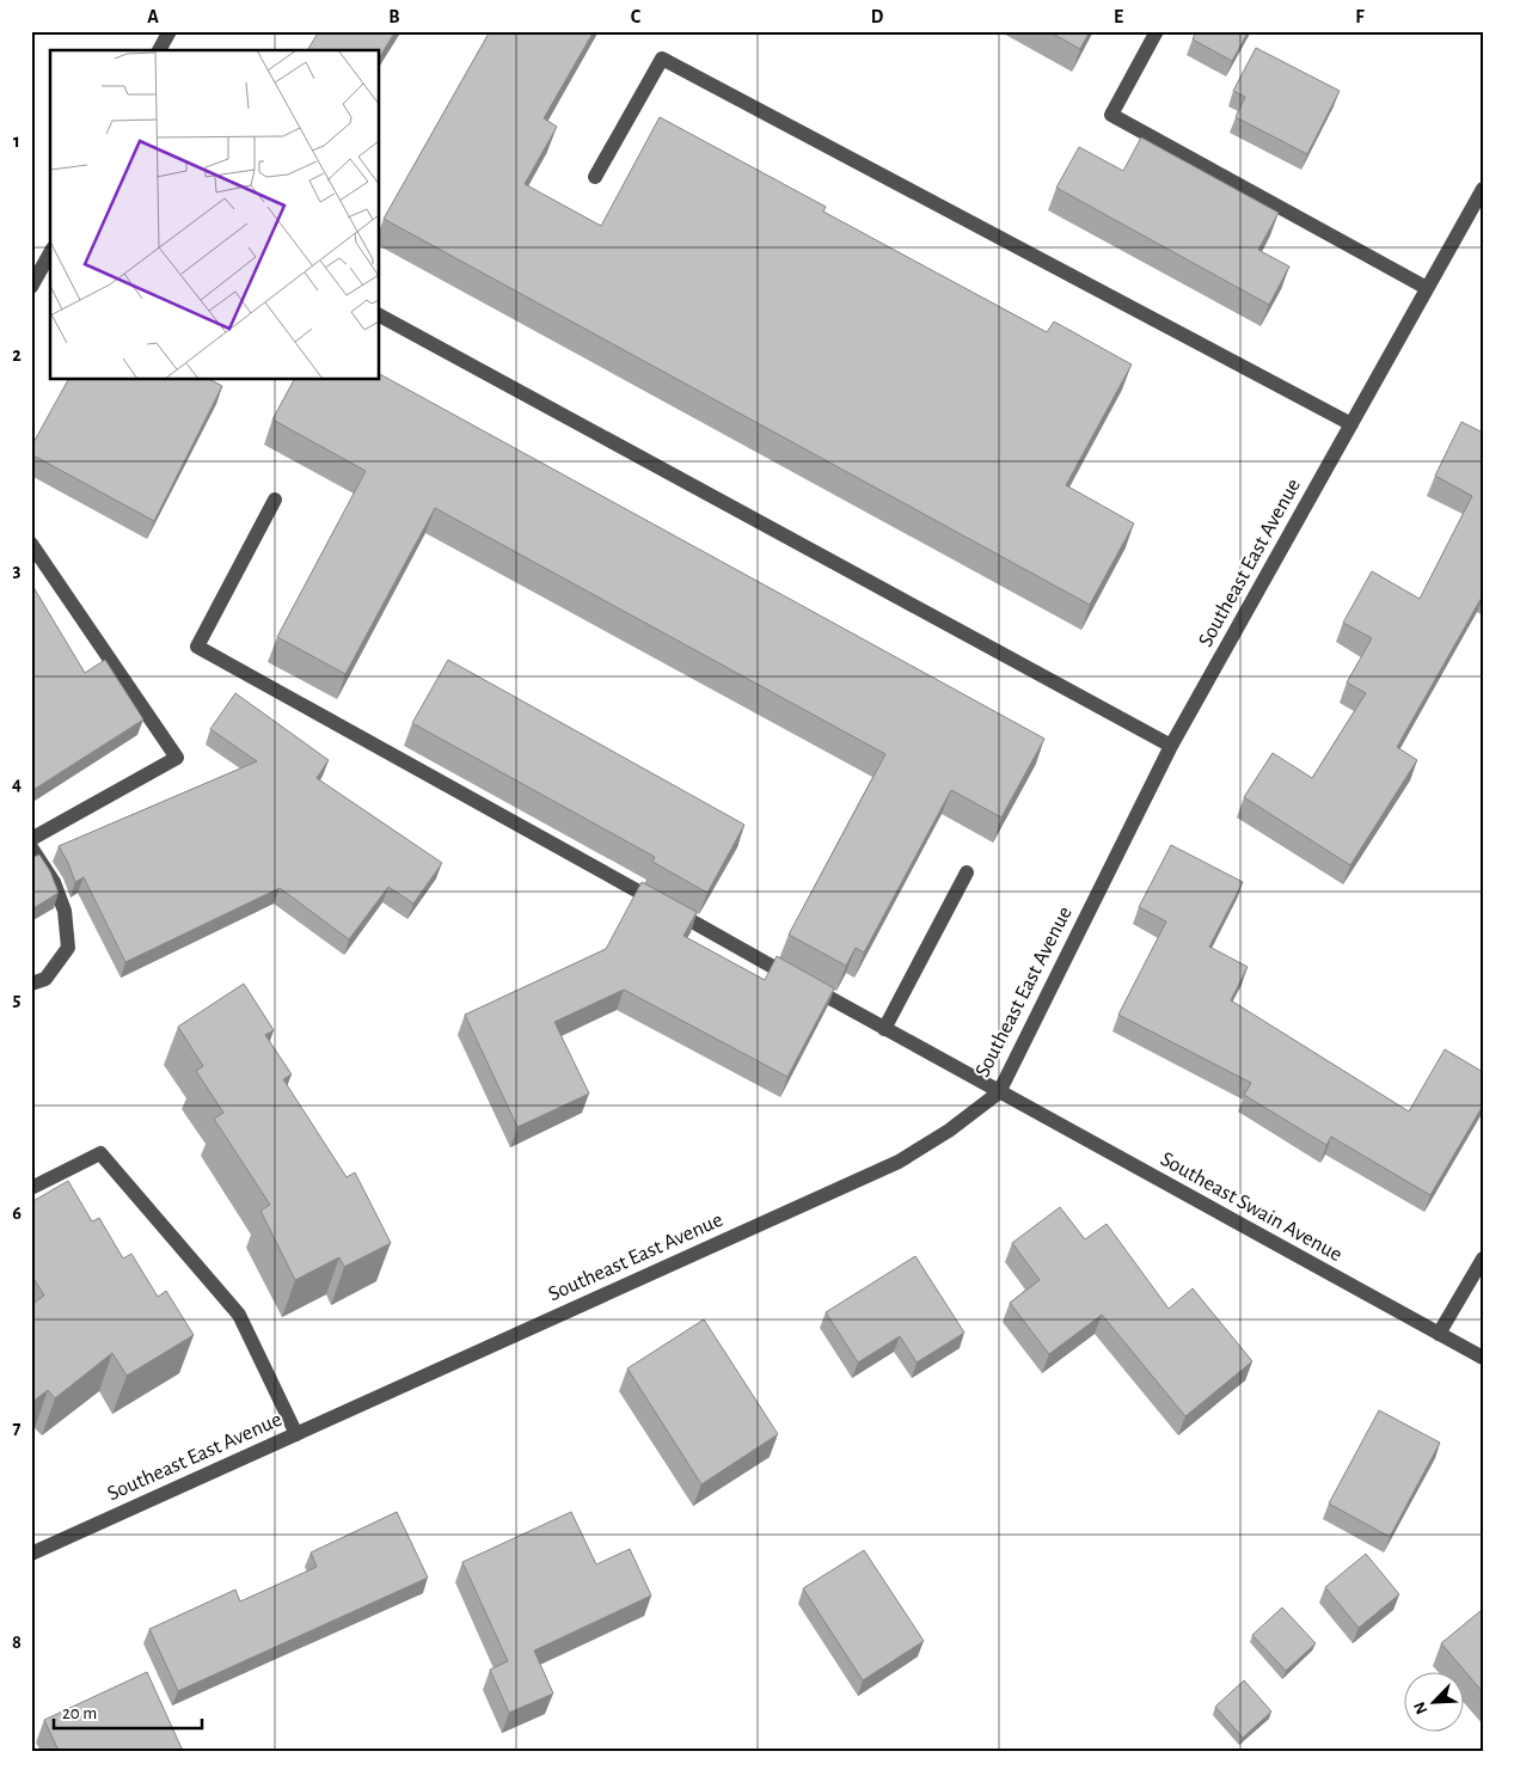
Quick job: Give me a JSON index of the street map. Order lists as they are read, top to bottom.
{
  "streets": {
    "street": ["Southeast East Avenue", "Southeast Swain Avenue"]
  },
  "crossings": [
    ["Southeast East Avenue", "Southeast Swain Avenue"]
  ],
  "scale_bar": "20 m",
  "north": "bottom left",
  "grid": {
    "columns": [
      "A",
      "B",
      "C",
      "D",
      "E",
      "F"
    ],
    "rows": [
      "1",
      "2",
      "3",
      "4",
      "5",
      "6",
      "7",
      "8"
    ]
  }
}
